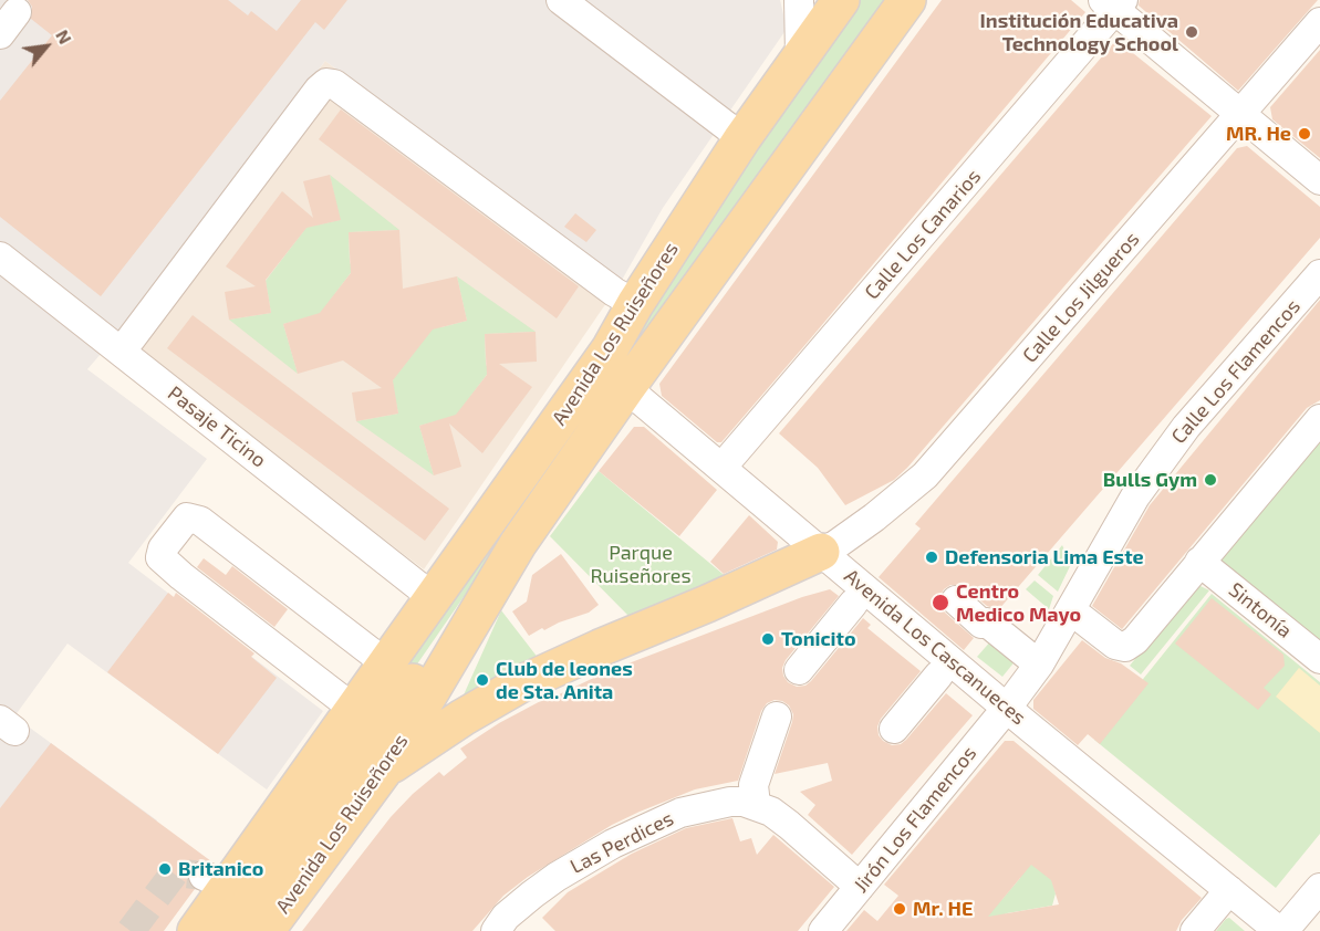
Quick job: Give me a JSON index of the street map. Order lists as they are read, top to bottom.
{
  "streets": {
    "main road": ["Avenida Los Ruiseñores"],
    "street": [
      "Calle Los Canarios",
      "Calle Los Jilgueros",
      "Calle Los Flamencos",
      "Pasaje Ticino",
      "Sintonía",
      "Avenida Los Cascanueces",
      "Jirón Los Flamencos",
      "Las Perdices"
    ]
  },
  "crossings": [
    ["Calle Los Canarios", "Avenida Los Cascanueces"],
    ["Calle Los Jilgueros", "Avenida Los Cascanueces"],
    ["Avenida Los Ruiseñores", "Pasaje Ticino"],
    ["Avenida Los Ruiseñores", "Avenida Los Cascanueces"],
    ["Calle Los Flamencos", "Avenida Los Cascanueces"],
    ["Calle Los Flamencos", "Jirón Los Flamencos"],
    ["Avenida Los Cascanueces", "Jirón Los Flamencos"],
    ["Jirón Los Flamencos", "Las Perdices"]
  ],
  "parks": ["Parque Ruiseñores"],
  "places": [
    "Institución Educativa Technology School",
    "MR. He",
    "Bulls Gym",
    "Defensoria Lima Este",
    "Centro Medico Mayo",
    "Tonicito",
    "Club de leones de Sta. Anita",
    "Britanico",
    "Mr. HE"
  ],
  "north": "top right"
}
